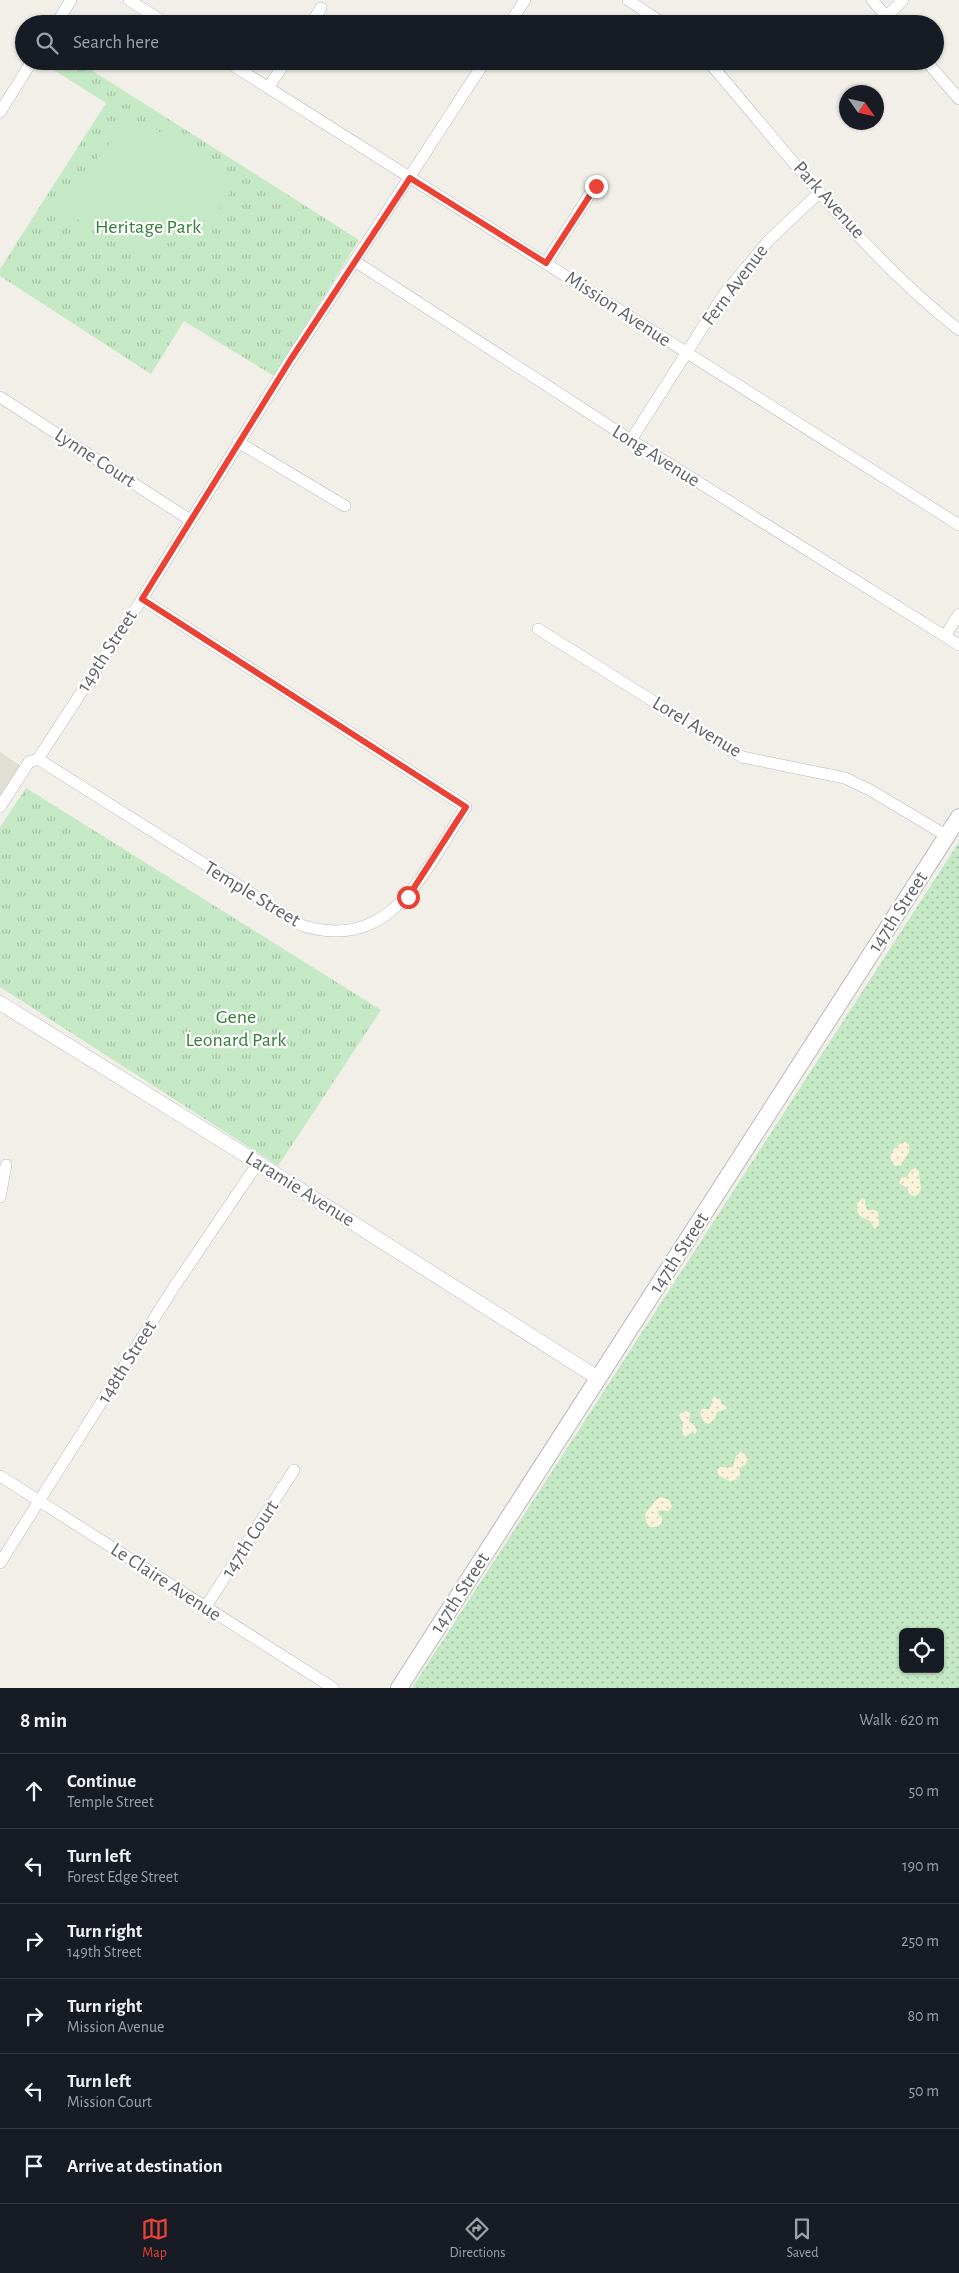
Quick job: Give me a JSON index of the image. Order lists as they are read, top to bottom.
{
  "streets": {
    "main road": ["147th Street"],
    "street": [
      "Park Avenue",
      "Fern Avenue",
      "Mission Avenue",
      "Long Avenue",
      "Lynne Court",
      "149th Street",
      "Lorel Avenue",
      "Temple Street",
      "Laramie Avenue",
      "148th Street",
      "147th Court",
      "Le Claire Avenue"
    ]
  },
  "crossings": [
    ["Park Avenue", "Fern Avenue"],
    ["Fern Avenue", "Mission Avenue"],
    ["Fern Avenue", "Long Avenue"],
    ["Mission Avenue", "149th Street"],
    ["Long Avenue", "149th Street"],
    ["Lynne Court", "149th Street"],
    ["149th Street", "Temple Street"],
    ["Lorel Avenue", "147th Street"],
    ["147th Street", "Laramie Avenue"],
    ["Laramie Avenue", "148th Street"],
    ["148th Street", "Le Claire Avenue"],
    ["147th Court", "Le Claire Avenue"]
  ],
  "parks": ["Heritage Park", "Gene Leonard Park"],
  "north": "bottom right",
  "page": {
    "search": "Search here",
    "heading": ["8 min", "Walk · 620 m"],
    "list": [
      ["Continue", "Temple Street", "50 m"],
      ["Turn left", "Forest Edge Street", "190 m"],
      ["Turn right", "149th Street", "250 m"],
      ["Turn right", "Mission Avenue", "80 m"],
      ["Turn left", "Mission Court", "50 m"],
      "Arrive at destination"
    ],
    "nav": ["Map", "Directions", "Saved"]
  }
}
